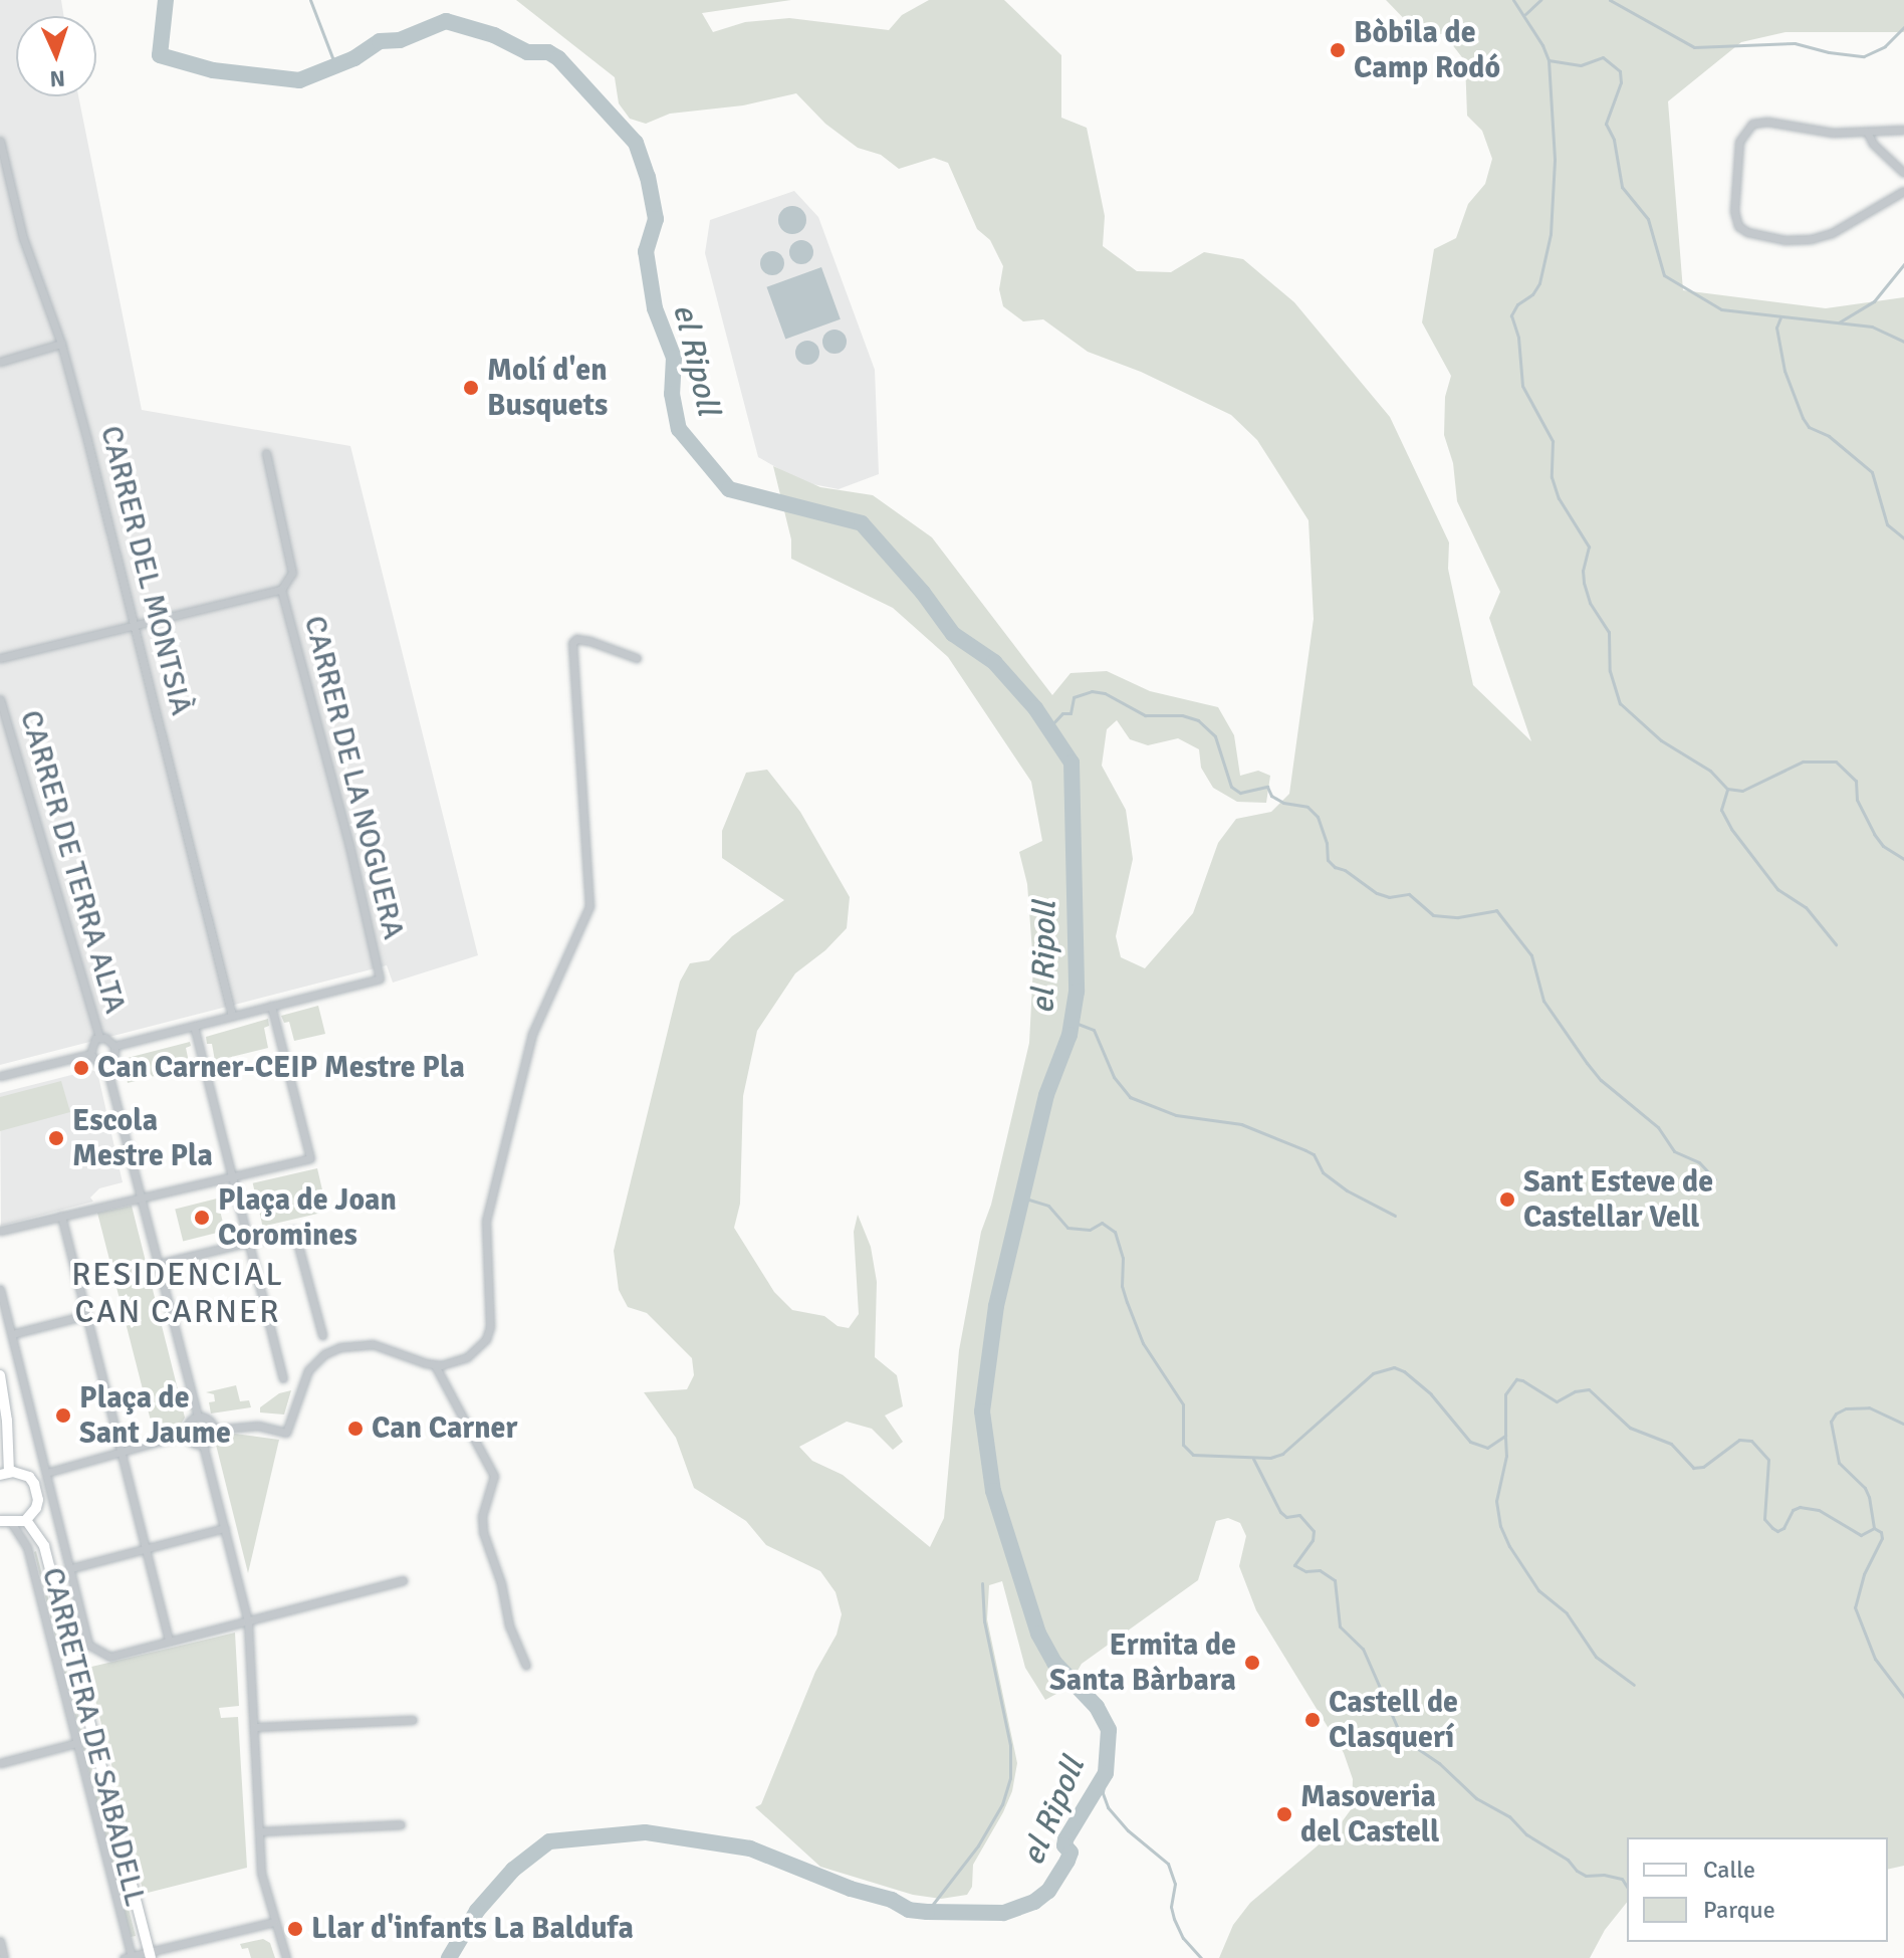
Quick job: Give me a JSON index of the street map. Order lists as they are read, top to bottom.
{
  "streets": {
    "street": [
      "CARRER DEL MONTSIÀ",
      "CARRER DE LA NOGUERA",
      "CARRER DE TERRA ALTA",
      "CARRETERA DE SABADELL"
    ]
  },
  "districts": ["RESIDENCIAL CAN CARNER"],
  "water": ["el Ripoll"],
  "places": [
    "Bòbila de Camp Rodó",
    "Molí d'en Busquets",
    "Can Carner-CEIP Mestre Pla",
    "Escola Mestre Pla",
    "Sant Esteve de Castellar Vell",
    "Plaça de Joan Coromines",
    "Plaça de Sant Jaume",
    "Can Carner",
    "Ermita de Santa Bàrbara",
    "Castell de Clasquerí",
    "Masoveria del Castell",
    "Llar d'infants La Baldufa"
  ],
  "legend": ["Calle", "Parque"],
  "north": "bottom"
}
